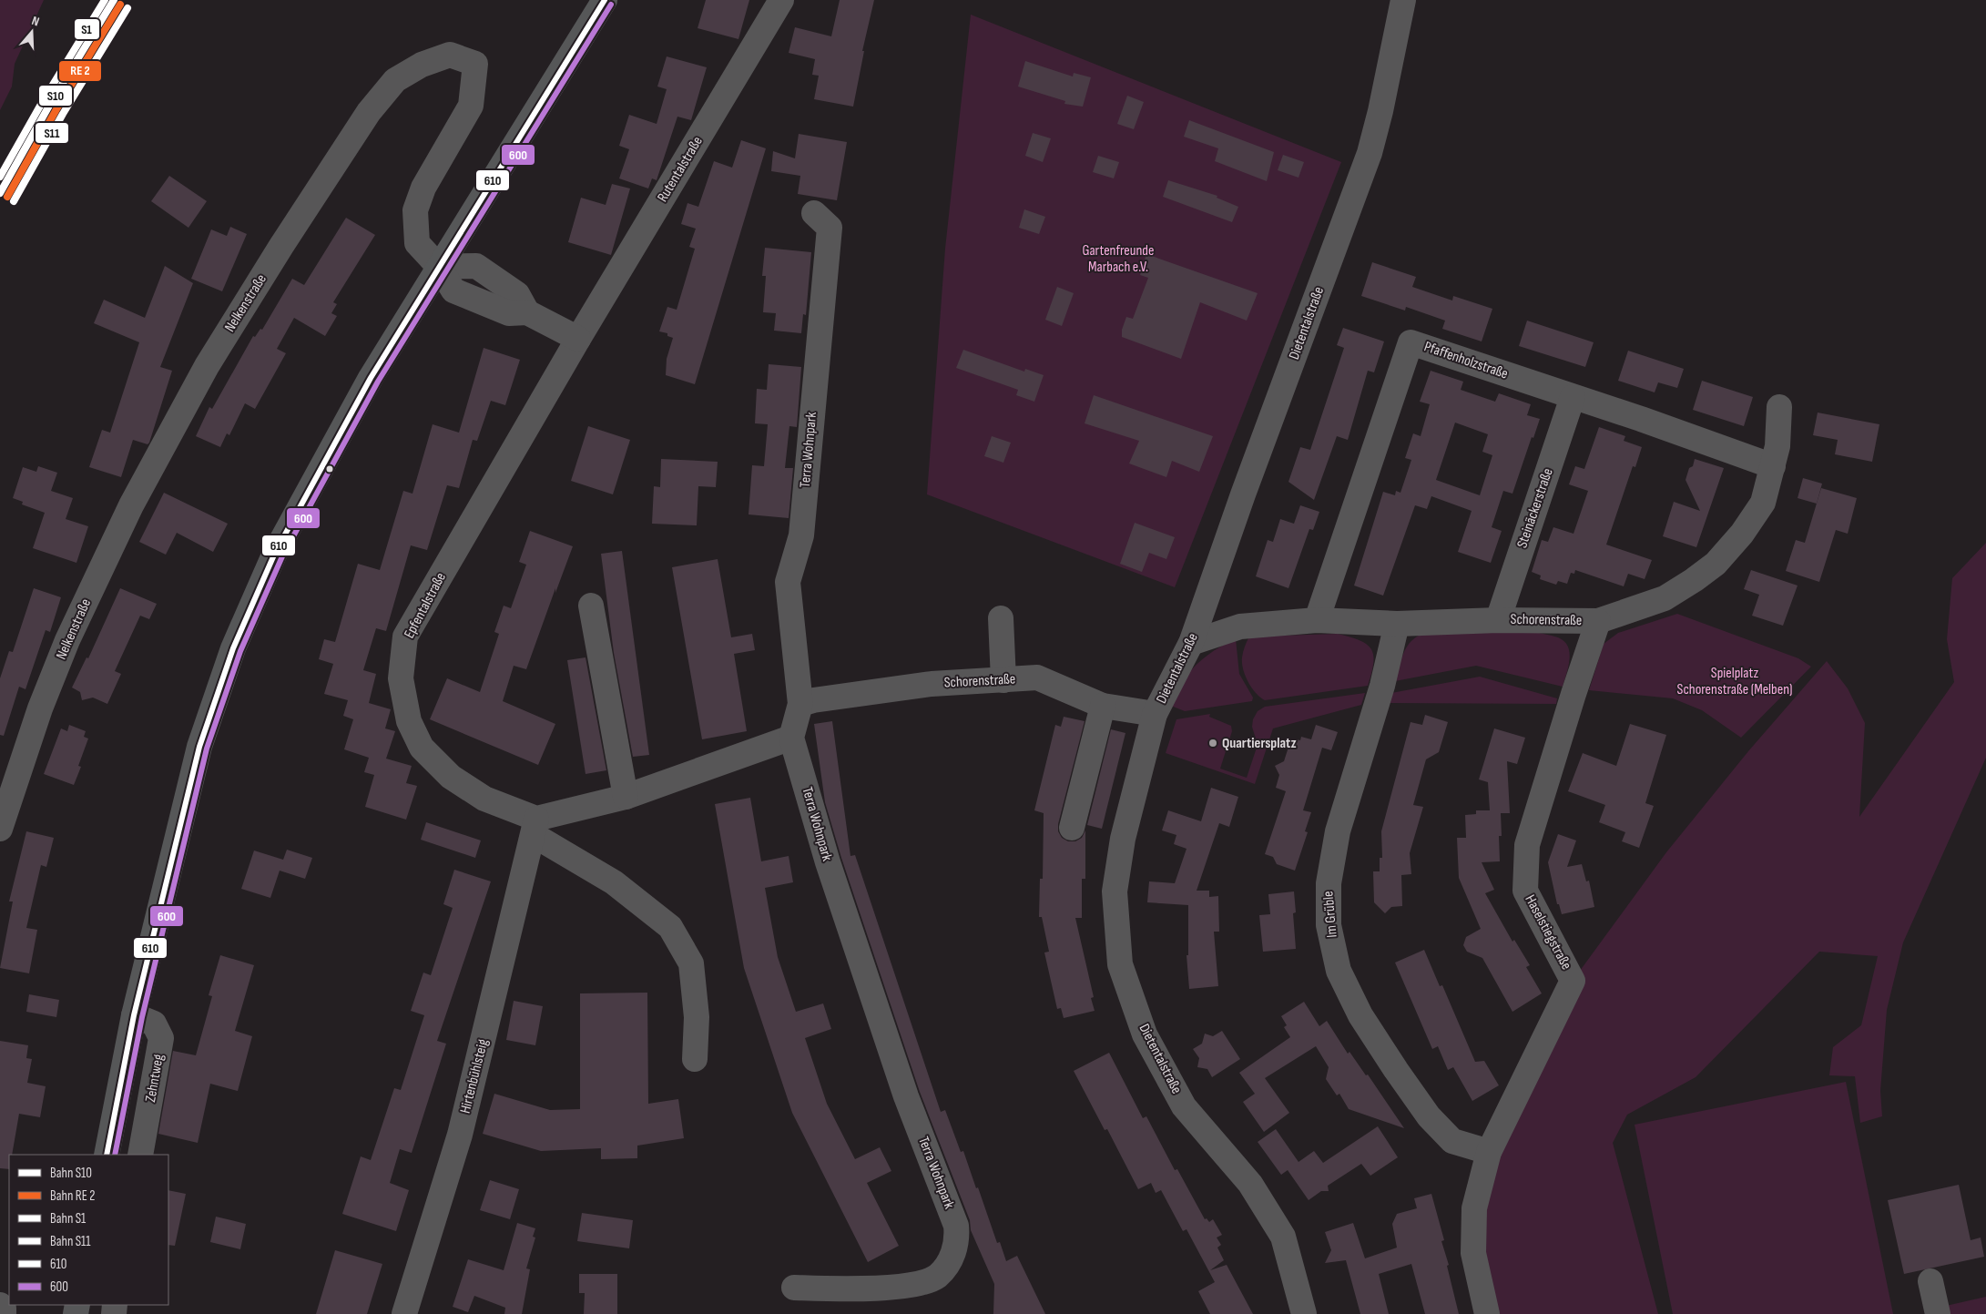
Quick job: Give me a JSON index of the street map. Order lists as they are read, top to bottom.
{
  "streets": {
    "street": [
      "Rutentalstraße",
      "Nelkenstraße",
      "Dietentalstraße",
      "Pfaffenholzstraße",
      "Terra Wohnpark",
      "Steinäckerstraße",
      "Epfentalstraße",
      "Schorenstraße",
      "Im Grüble",
      "Haselstiegstraße",
      "Hirtenbühlsteig",
      "Zehntweg"
    ]
  },
  "crossings": [
    ["Rutentalstraße", "Epfentalstraße"],
    ["Dietentalstraße", "Schorenstraße"],
    ["Pfaffenholzstraße", "Steinäckerstraße"],
    ["Pfaffenholzstraße", "Schorenstraße"],
    ["Terra Wohnpark", "Schorenstraße"],
    ["Steinäckerstraße", "Schorenstraße"],
    ["Epfentalstraße", "Hirtenbühlsteig"],
    ["Schorenstraße", "Im Grüble"],
    ["Schorenstraße", "Haselstiegstraße"],
    ["Im Grüble", "Haselstiegstraße"]
  ],
  "parks": ["Gartenfreunde Marbach e.V.", "Spielplatz Schorenstraße (Melben)"],
  "places": ["Quartiersplatz"],
  "lines": [
    "rail line S10",
    "rail line S1",
    "transit line 610",
    "transit line 600",
    "rail line S11"
  ],
  "legend": [
    "Bahn S10",
    "Bahn RE 2",
    "Bahn S1",
    "Bahn S11",
    "610",
    "600"
  ],
  "north": "top"
}
